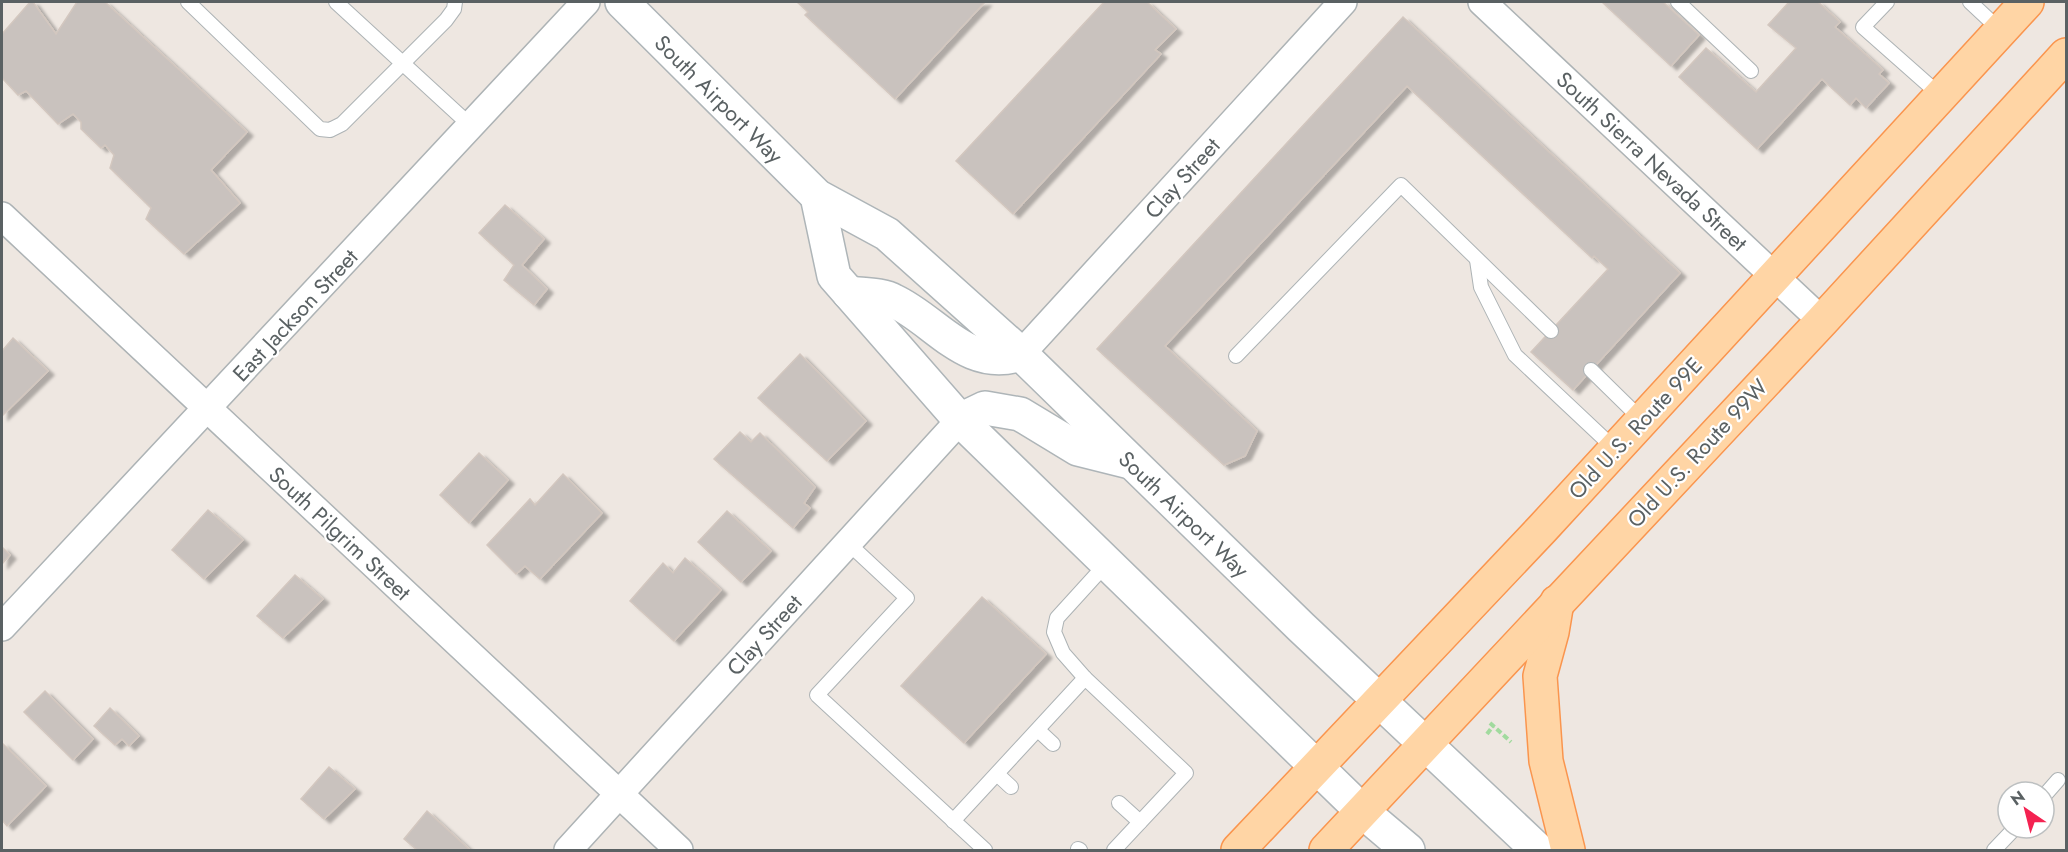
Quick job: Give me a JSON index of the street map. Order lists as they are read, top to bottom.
{
  "streets": {
    "main road": ["South Airport Way", "Old U.S. Route 99E", "Old U.S. Route 99W"],
    "street": [
      "South Sierra Nevada Street",
      "Clay Street",
      "East Jackson Street",
      "South Pilgrim Street"
    ]
  },
  "crossings": [
    ["South Airport Way", "Clay Street"],
    ["South Airport Way", "Old U.S. Route 99E"],
    ["South Airport Way", "Old U.S. Route 99W"],
    ["South Sierra Nevada Street", "Old U.S. Route 99E"],
    ["South Sierra Nevada Street", "Old U.S. Route 99W"],
    ["Clay Street", "South Pilgrim Street"],
    ["East Jackson Street", "South Pilgrim Street"]
  ],
  "north": "top left"
}
